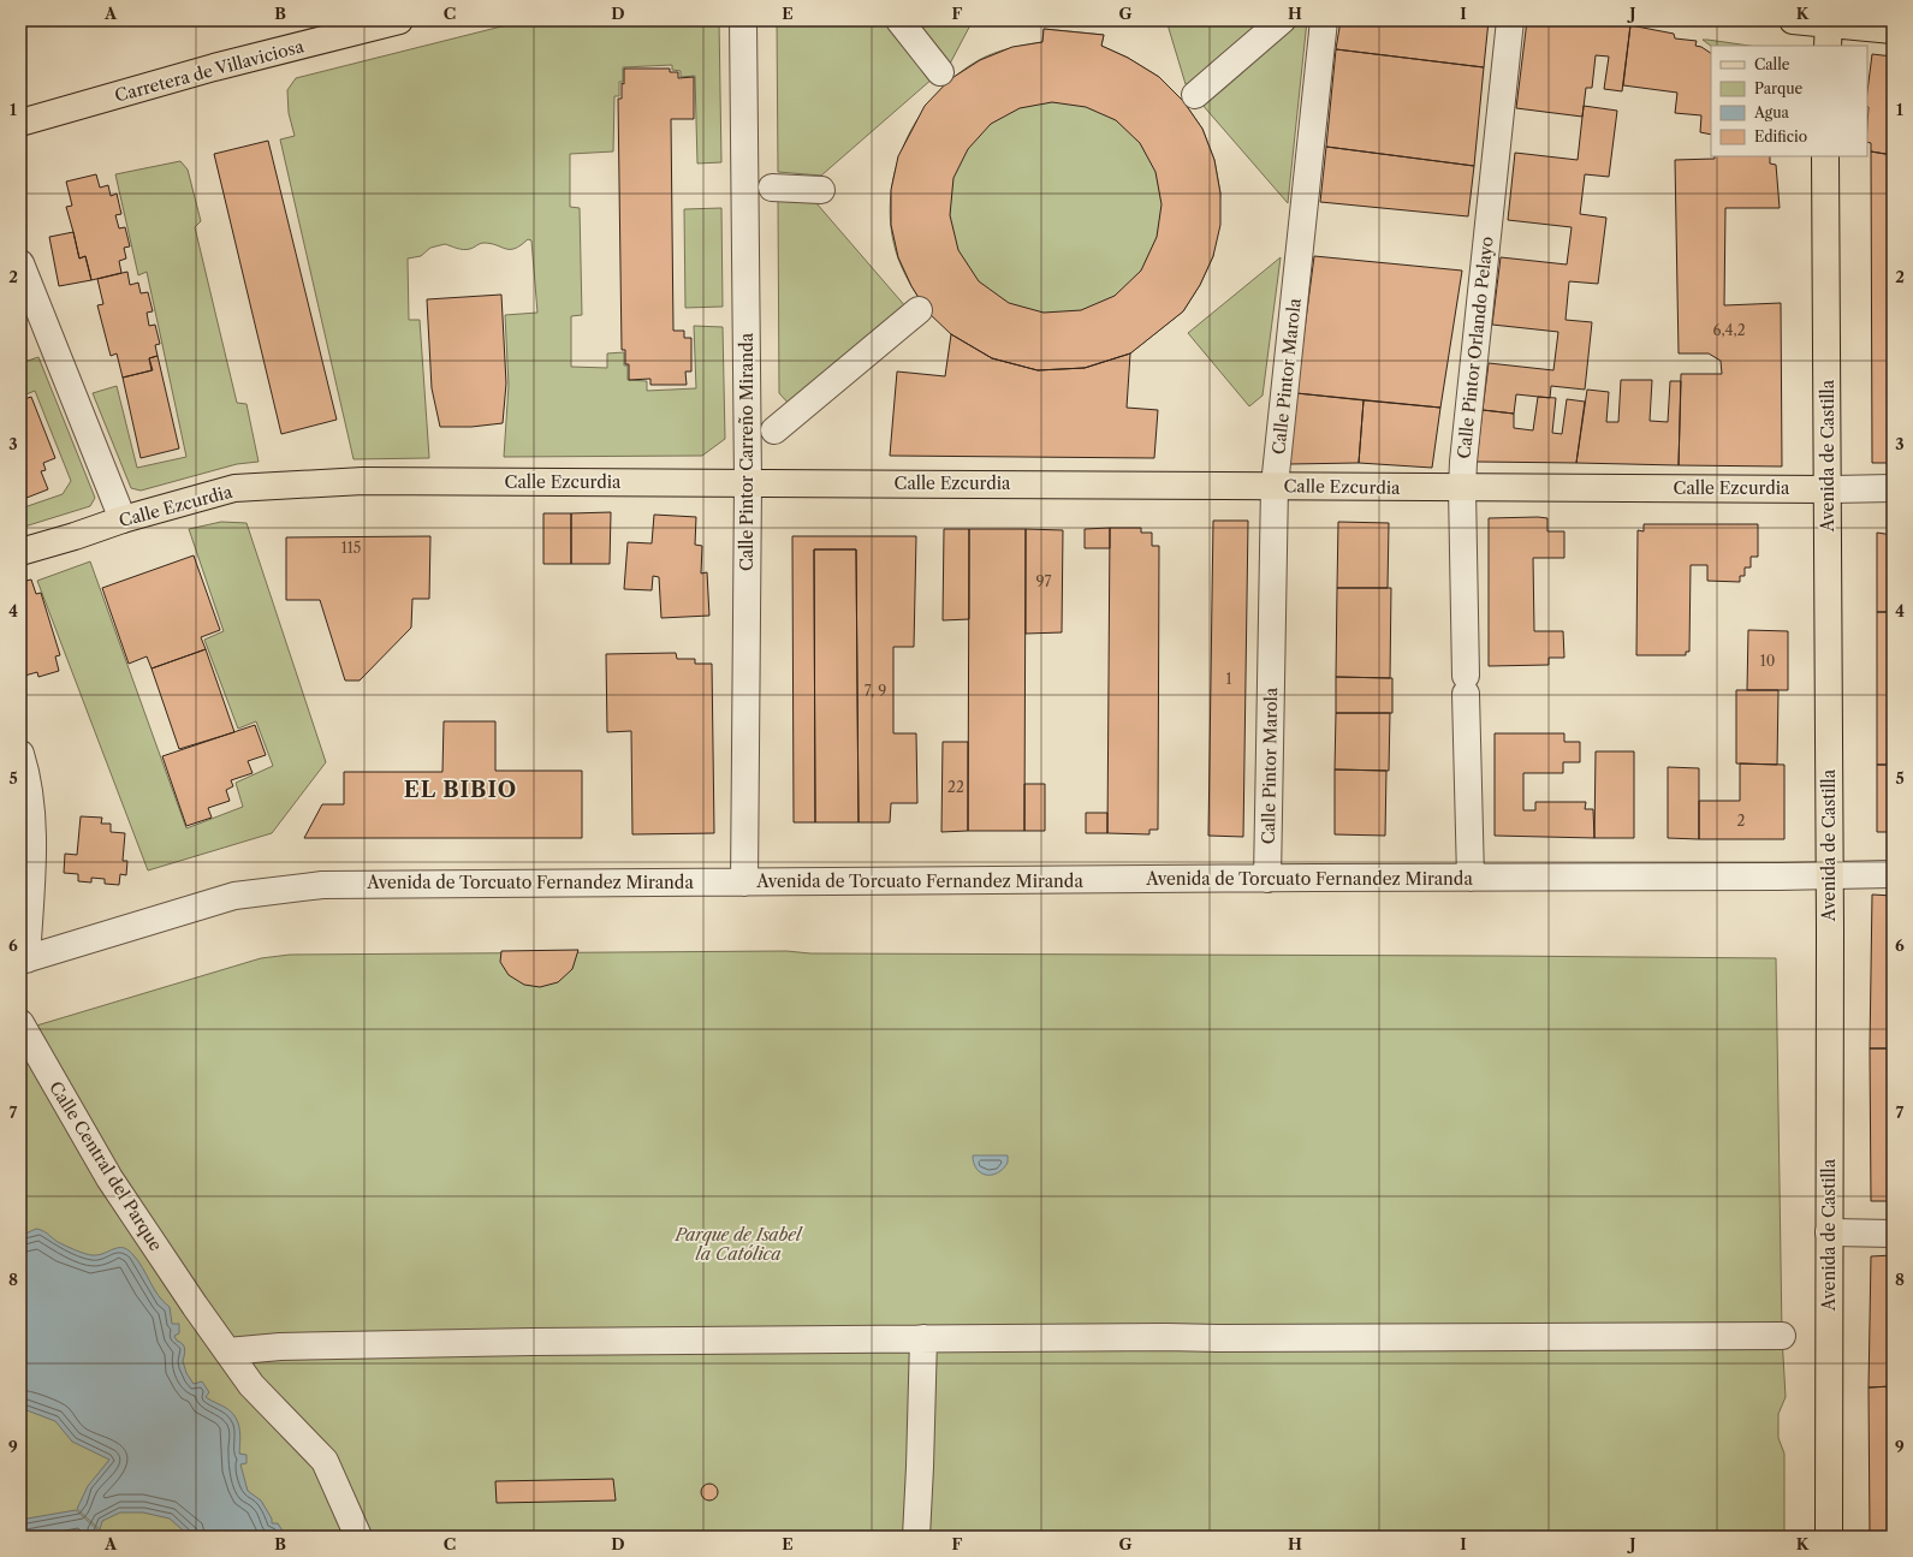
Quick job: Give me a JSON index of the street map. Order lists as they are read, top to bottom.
{
  "streets": {
    "main road": ["Carretera de Villaviciosa", "Avenida de Castilla", "Calle Ezcurdia"],
    "street": [
      "Calle Pintor Orlando Pelayo",
      "Calle Pintor Marola",
      "Calle Pintor Carreño Miranda",
      "Avenida de Torcuato Fernandez Miranda",
      "Calle Central del Parque"
    ]
  },
  "crossings": [
    ["Calle Pintor Orlando Pelayo", "Calle Ezcurdia"],
    ["Calle Pintor Orlando Pelayo", "Avenida de Torcuato Fernandez Miranda"],
    ["Calle Pintor Marola", "Calle Ezcurdia"],
    ["Calle Pintor Marola", "Avenida de Torcuato Fernandez Miranda"],
    ["Calle Pintor Carreño Miranda", "Calle Ezcurdia"],
    ["Calle Pintor Carreño Miranda", "Avenida de Torcuato Fernandez Miranda"],
    ["Avenida de Castilla", "Calle Ezcurdia"],
    ["Avenida de Castilla", "Avenida de Torcuato Fernandez Miranda"]
  ],
  "districts": ["EL BIBIO"],
  "parks": ["Parque de Isabel la Católica"],
  "house_numbers": [
    "6,4,2",
    "115",
    "97",
    "10",
    "1",
    "7, 9",
    "22",
    "2"
  ],
  "legend": [
    "Calle",
    "Parque",
    "Agua",
    "Edificio"
  ],
  "grid": {
    "columns": [
      "A",
      "B",
      "C",
      "D",
      "E",
      "F",
      "G",
      "H",
      "I",
      "J",
      "K"
    ],
    "rows": [
      "1",
      "2",
      "3",
      "4",
      "5",
      "6",
      "7",
      "8",
      "9"
    ]
  }
}
